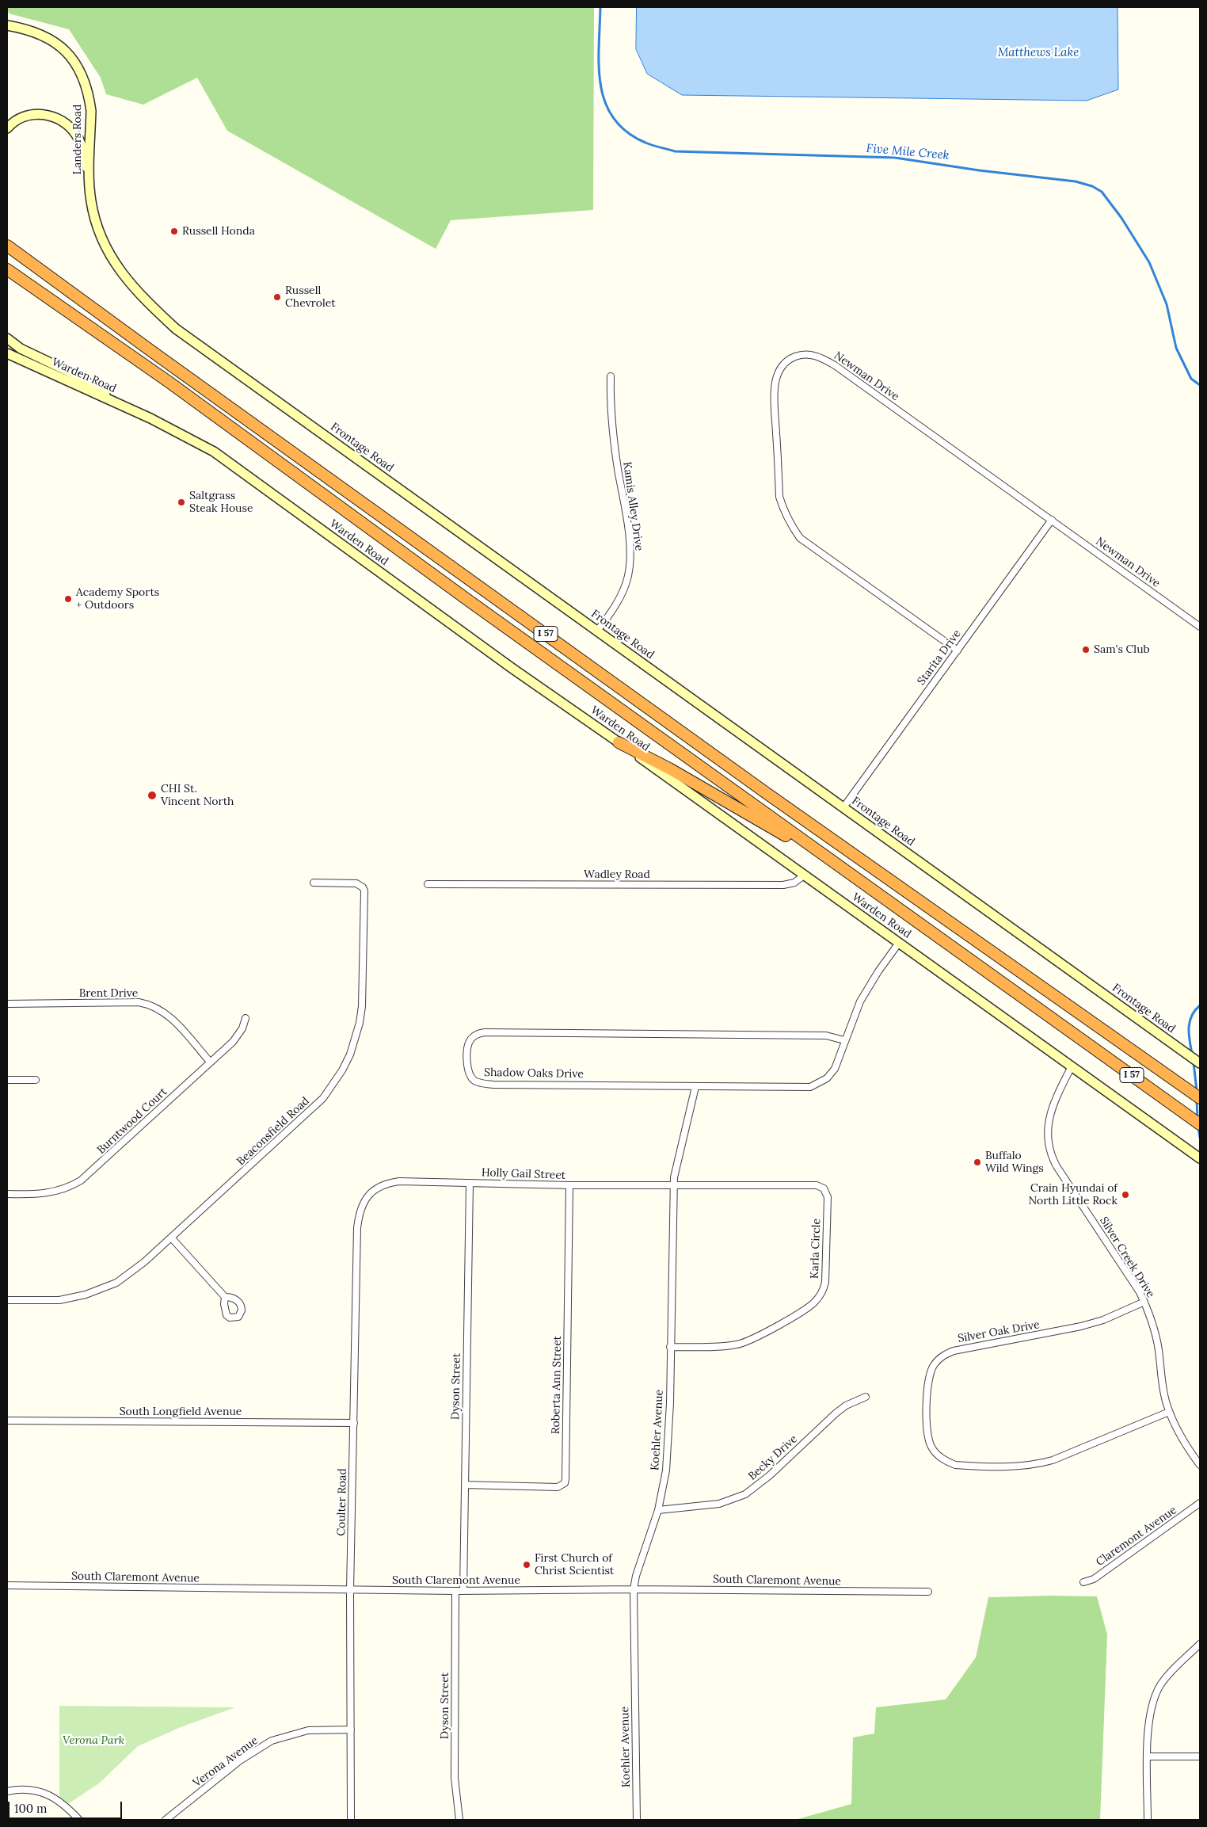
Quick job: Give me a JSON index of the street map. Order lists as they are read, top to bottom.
{
  "streets": {
    "highway": ["I 57"],
    "main road": ["Landers Road", "Warden Road", "Frontage Road"],
    "street": [
      "Newman Drive",
      "Kamis Alley Drive",
      "Starita Drive",
      "Wadley Road",
      "Brent Drive",
      "Shadow Oaks Drive",
      "Burntwood Court",
      "Beaconsfield Road",
      "Holly Gail Street",
      "Karla Circle",
      "Silver Creek Drive",
      "Silver Oak Drive",
      "Roberta Ann Street",
      "Dyson Street",
      "South Longfield Avenue",
      "Koehler Avenue",
      "Becky Drive",
      "Coulter Road",
      "Claremont Avenue",
      "South Claremont Avenue",
      "Verona Avenue"
    ]
  },
  "crossings": [
    ["Landers Road", "Frontage Road"],
    ["Warden Road", "Wadley Road"],
    ["Warden Road", "Shadow Oaks Drive"],
    ["Warden Road", "Silver Creek Drive"],
    ["Newman Drive", "Starita Drive"],
    ["Frontage Road", "Kamis Alley Drive"],
    ["Frontage Road", "Starita Drive"],
    ["Brent Drive", "Burntwood Court"],
    ["Shadow Oaks Drive", "Koehler Avenue"],
    ["Holly Gail Street", "Karla Circle"],
    ["Holly Gail Street", "Roberta Ann Street"],
    ["Holly Gail Street", "Dyson Street"],
    ["Holly Gail Street", "Koehler Avenue"],
    ["Holly Gail Street", "Coulter Road"],
    ["Karla Circle", "Koehler Avenue"],
    ["Silver Creek Drive", "Silver Oak Drive"],
    ["Roberta Ann Street", "Dyson Street"],
    ["Dyson Street", "South Claremont Avenue"],
    ["South Longfield Avenue", "Coulter Road"],
    ["Koehler Avenue", "Becky Drive"],
    ["Koehler Avenue", "South Claremont Avenue"],
    ["Coulter Road", "South Claremont Avenue"],
    ["Coulter Road", "Verona Avenue"]
  ],
  "water": ["Matthews Lake", "Five Mile Creek"],
  "parks": ["Verona Park"],
  "places": [
    "Russell Honda",
    "Russell Chevrolet",
    "Saltgrass Steak House",
    "Academy Sports + Outdoors",
    "Sam's Club",
    "CHI St. Vincent North",
    "Buffalo Wild Wings",
    "Crain Hyundai of North Little Rock",
    "First Church of Christ Scientist"
  ],
  "scale_bar": "100 m"
}
